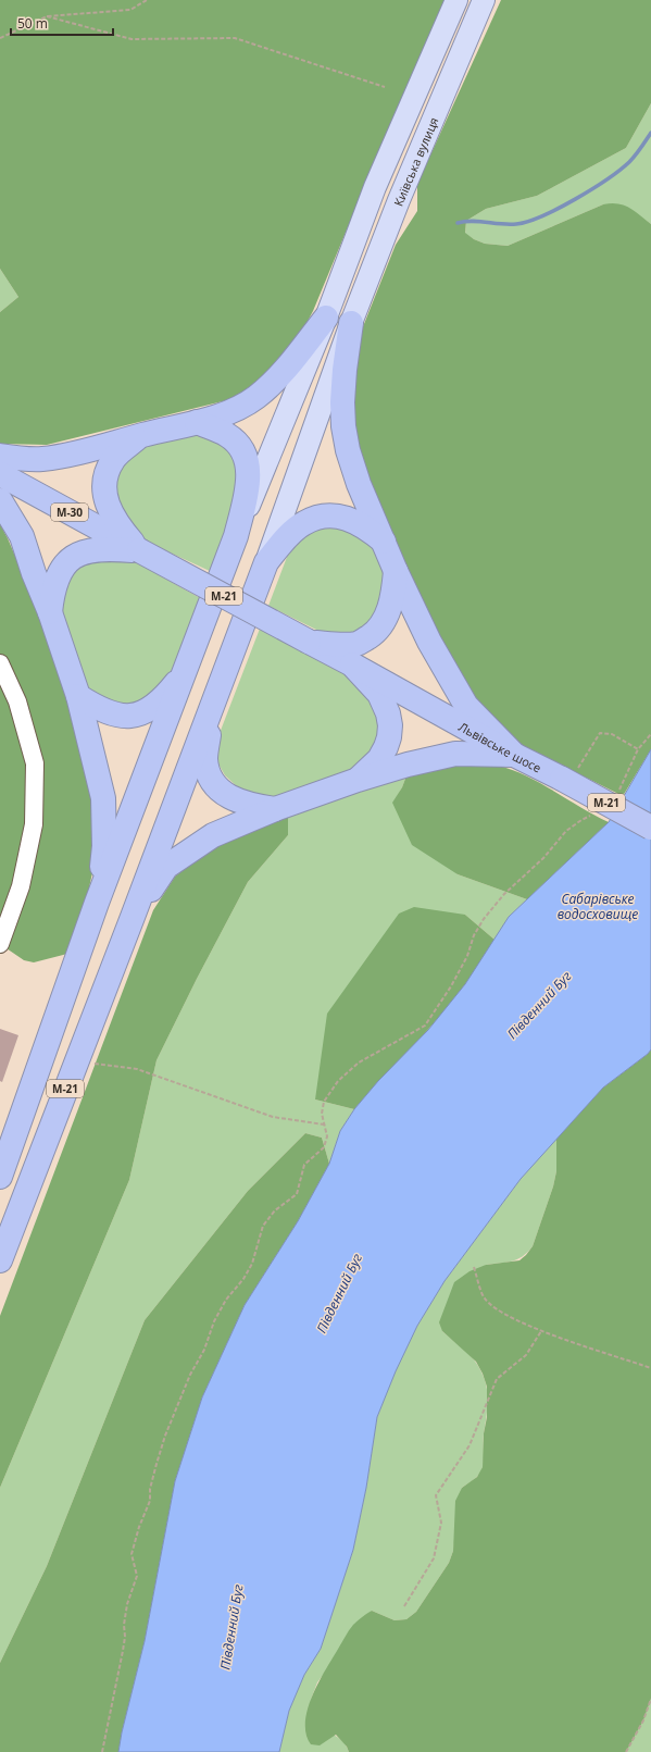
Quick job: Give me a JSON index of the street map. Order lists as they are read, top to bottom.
{
  "streets": {
    "highway": ["М-30", "М-21", "Львівське шосе"],
    "main road": ["Київська вулиця"]
  },
  "crossings": [
    ["М-30", "М-21"],
    ["М-21", "Львівське шосе"]
  ],
  "water": ["Сабарівське водосховище", "Південний Буг"],
  "scale_bar": "50 m"
}
